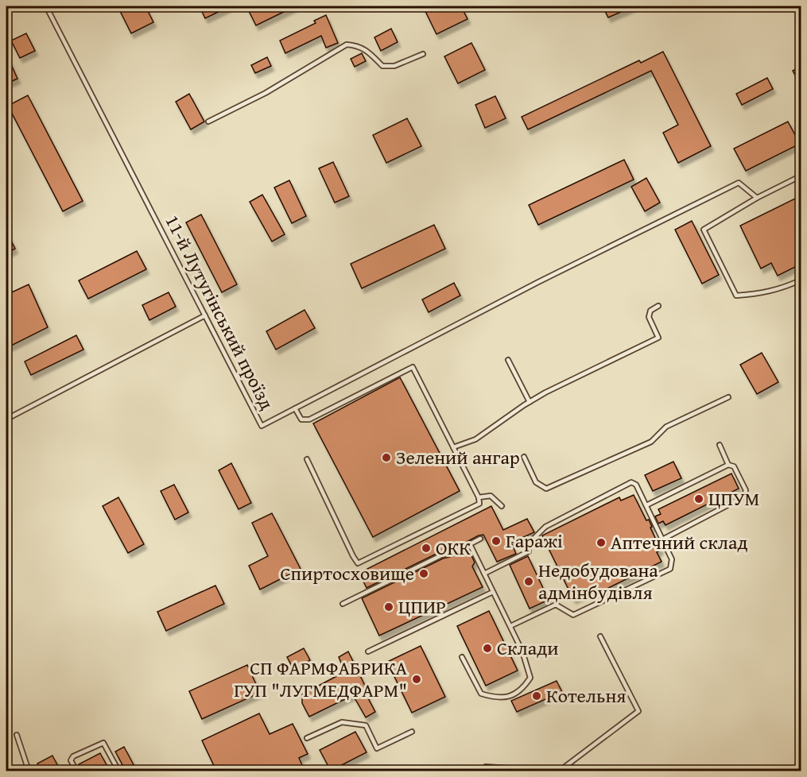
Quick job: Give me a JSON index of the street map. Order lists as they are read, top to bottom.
{
  "streets": {
    "lane": ["11-й Лутугінський проїзд"]
  },
  "places": [
    "Зелений ангар",
    "ЦПУМ",
    "Гаражі",
    "Аптечний склад",
    "ОКК",
    "Спиртосховище",
    "Недобудована адмінбудівля",
    "ЦПИР",
    "Склади",
    "СП ФАРМФАБРИКА ГУП \"ЛУГМЕДФАРМ\"",
    "Котельня"
  ]
}
